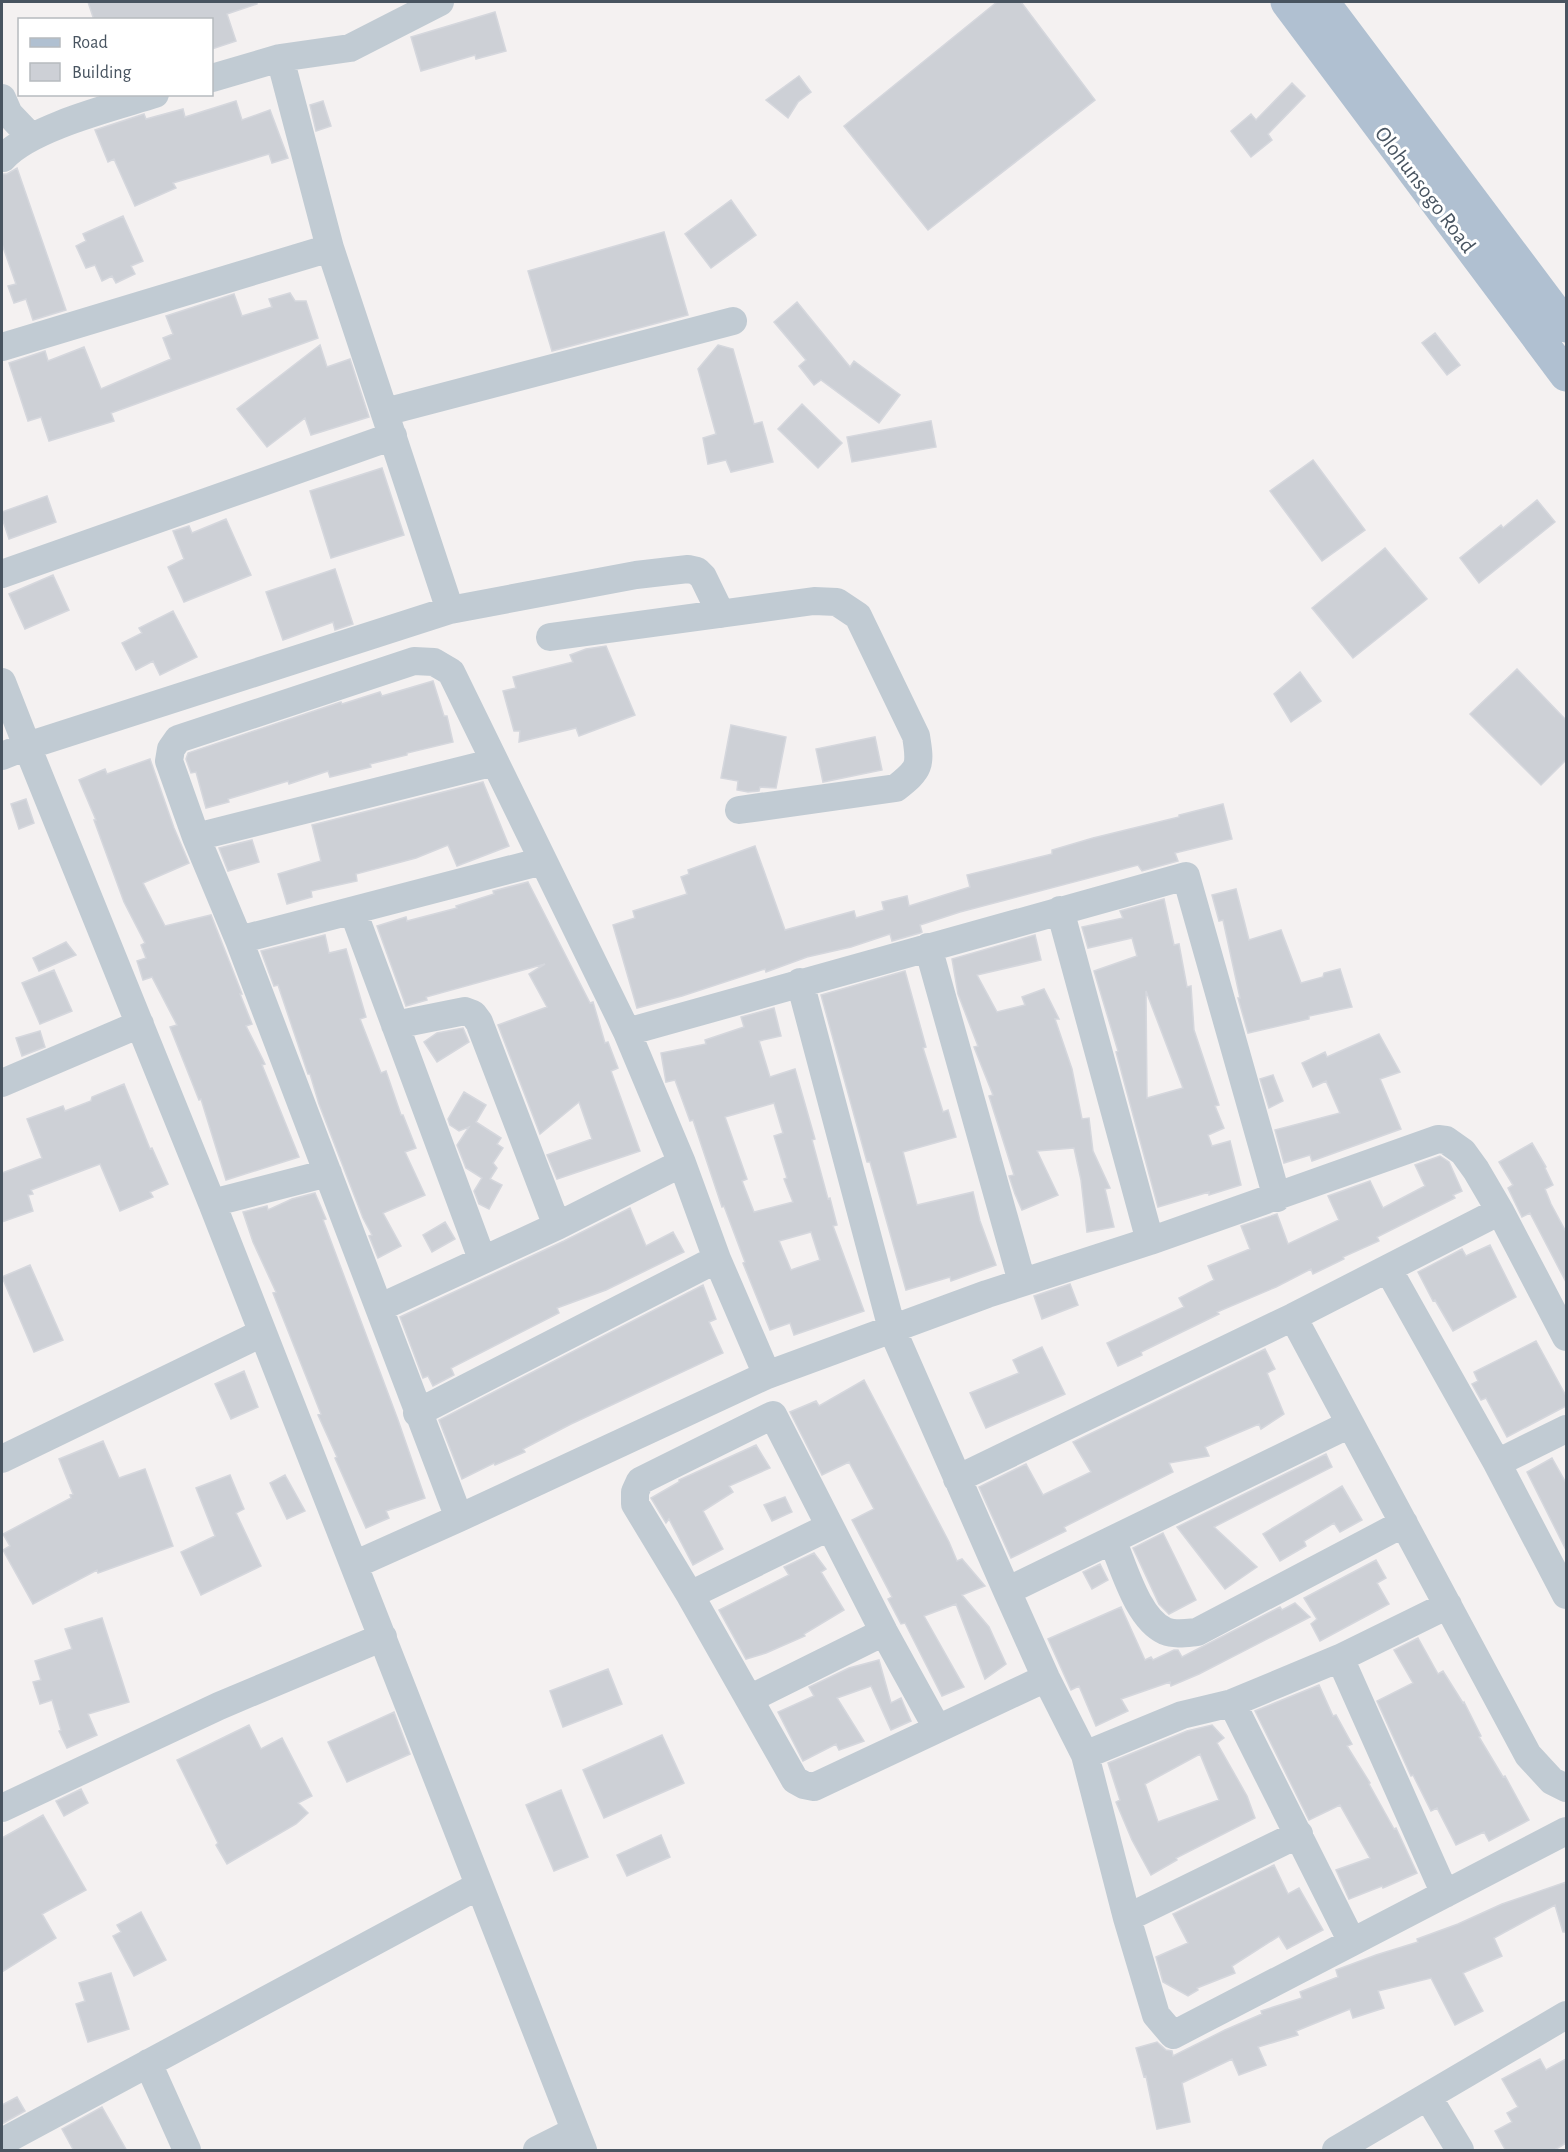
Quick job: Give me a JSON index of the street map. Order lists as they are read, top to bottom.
{
  "streets": {
    "main road": ["Olohunsogo Road"]
  },
  "legend": ["Road", "Building"]
}
